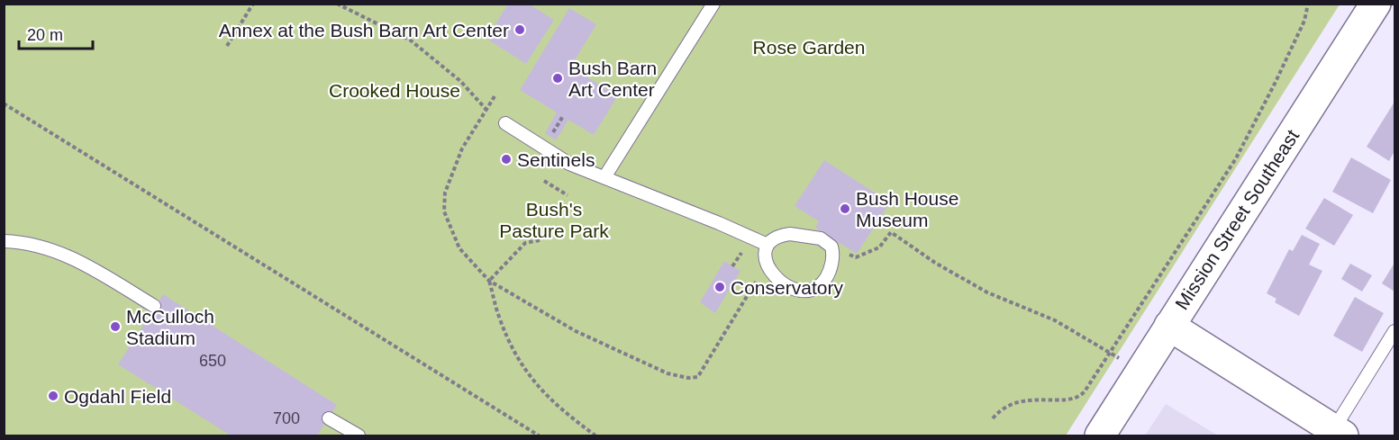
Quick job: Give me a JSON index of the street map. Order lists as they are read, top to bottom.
{
  "streets": {
    "main road": ["Mission Street Southeast"]
  },
  "parks": ["Rose Garden", "Crooked House", "Bush's Pasture Park"],
  "places": [
    "Annex at the Bush Barn Art Center",
    "Bush Barn Art Center",
    "Sentinels",
    "Bush House Museum",
    "Conservatory",
    "McCulloch Stadium",
    "Ogdahl Field"
  ],
  "house_numbers": ["650", "700"],
  "scale_bar": "20 m"
}
